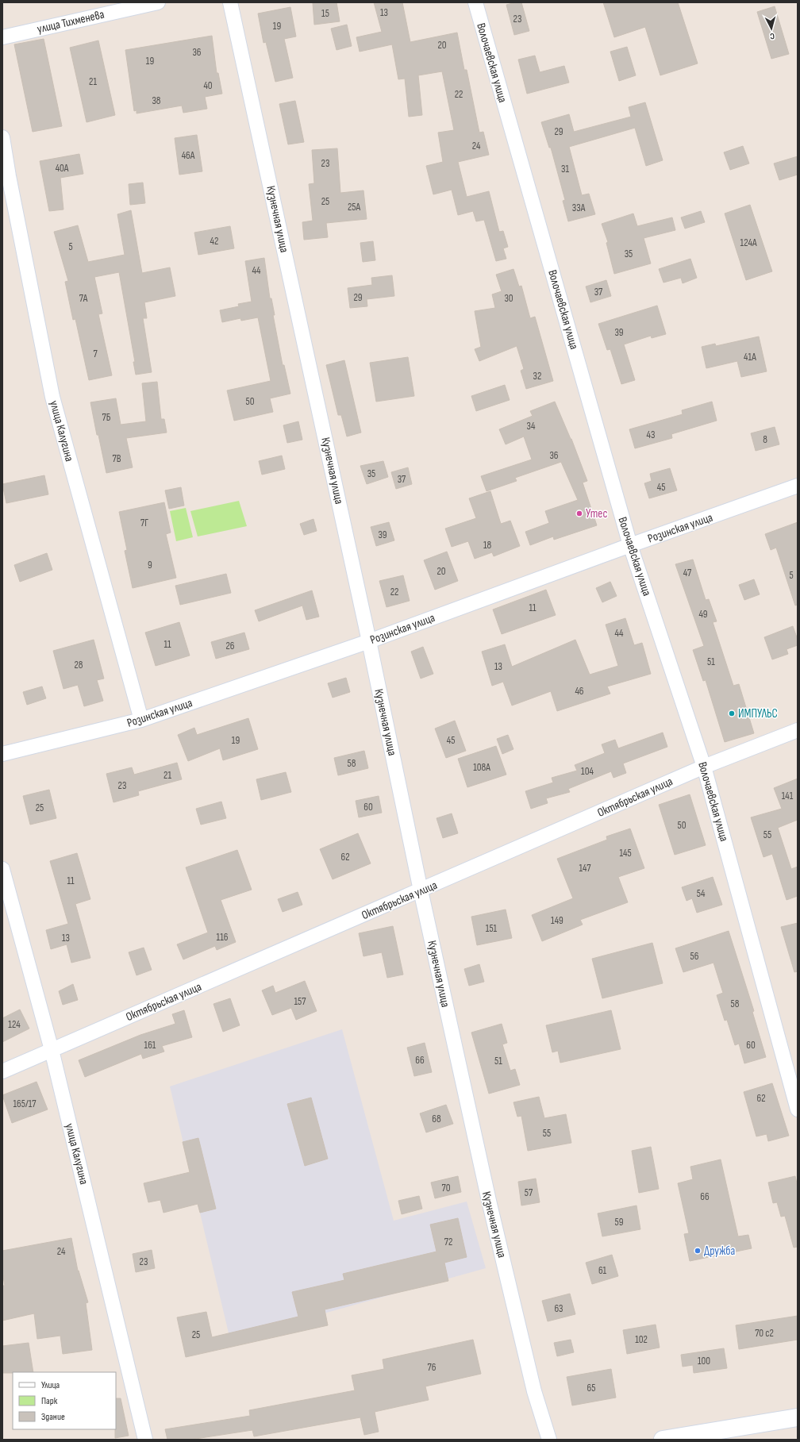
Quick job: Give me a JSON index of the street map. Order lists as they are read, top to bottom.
{
  "streets": {
    "street": [
      "улица Тихменева",
      "Волочаевская улица",
      "Кузнечная улица",
      "улица Калугина",
      "Розинская улица",
      "Октябрьская улица"
    ]
  },
  "crossings": [
    ["Волочаевская улица", "Розинская улица"],
    ["Волочаевская улица", "Октябрьская улица"],
    ["Кузнечная улица", "Розинская улица"],
    ["Кузнечная улица", "Октябрьская улица"],
    ["улица Калугина", "Розинская улица"],
    ["улица Калугина", "Октябрьская улица"]
  ],
  "places": ["Утес", "ИМПУЛЬС", "Дружба"],
  "house_numbers": [
    "13",
    "15",
    "23",
    "19",
    "20",
    "36",
    "19",
    "21",
    "40",
    "22",
    "38",
    "29",
    "24",
    "46А",
    "23",
    "40А",
    "31",
    "25",
    "25А",
    "33А",
    "42",
    "124А",
    "5",
    "35",
    "44",
    "37",
    "29",
    "7А",
    "30",
    "39",
    "7",
    "41А",
    "32",
    "50",
    "7Б",
    "34",
    "43",
    "8",
    "36",
    "7В",
    "35",
    "37",
    "45",
    "7Г",
    "39",
    "18",
    "9",
    "20",
    "47",
    "5",
    "22",
    "11",
    "49",
    "44",
    "11",
    "26",
    "51",
    "28",
    "13",
    "46",
    "19",
    "45",
    "58",
    "108А",
    "104",
    "21",
    "23",
    "141",
    "60",
    "25",
    "50",
    "55",
    "145",
    "62",
    "147",
    "11",
    "54",
    "149",
    "151",
    "116",
    "13",
    "56",
    "157",
    "58",
    "124",
    "161",
    "60",
    "66",
    "51",
    "62",
    "165/17",
    "68",
    "55",
    "70",
    "57",
    "66",
    "59",
    "72",
    "24",
    "23",
    "61",
    "63",
    "70 с2",
    "25",
    "102",
    "100",
    "76",
    "65"
  ],
  "legend": ["Улица", "Парк", "Здание"],
  "north": "bottom"
}
